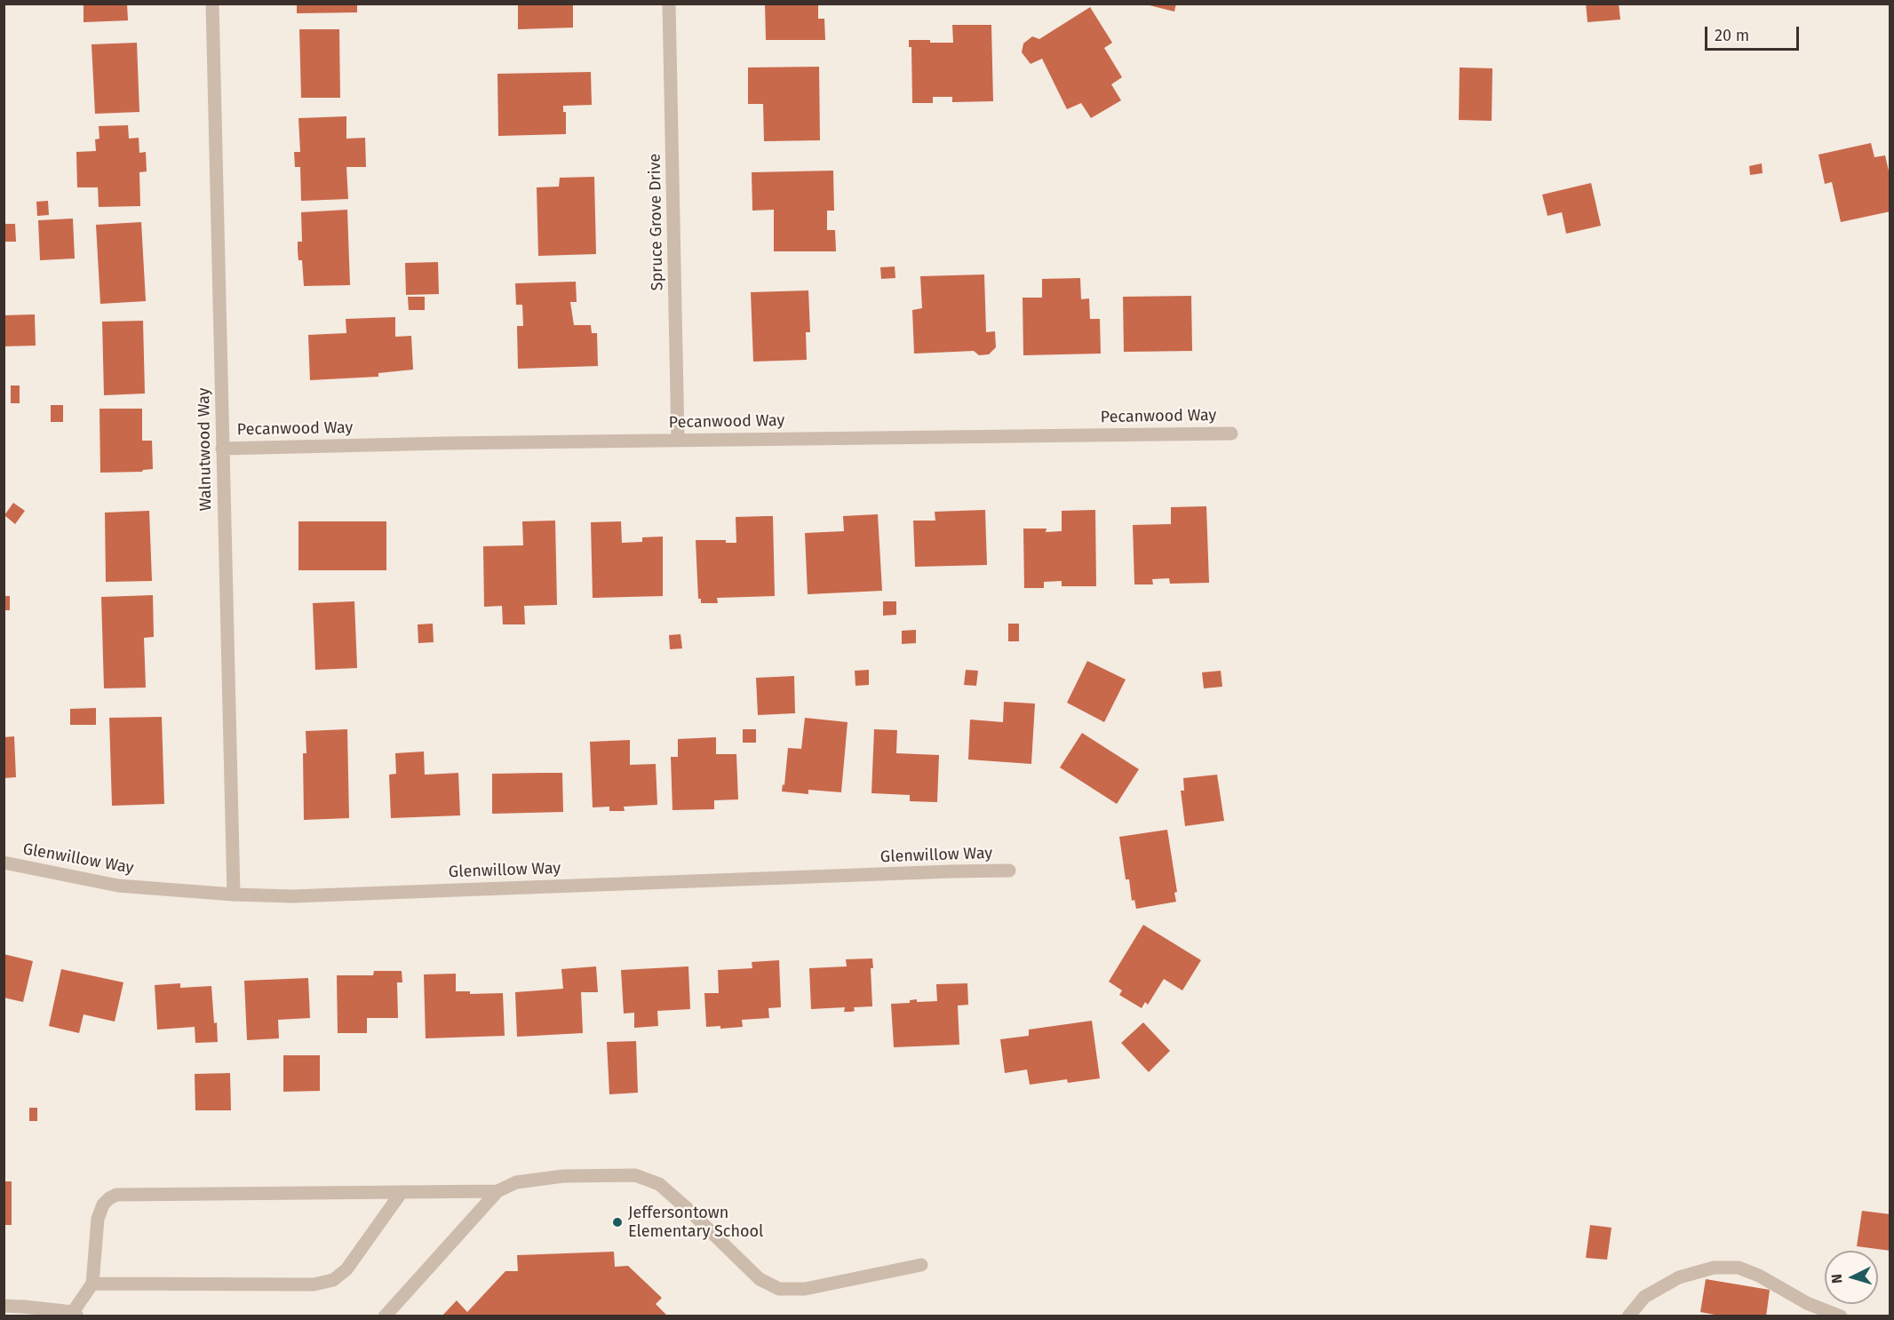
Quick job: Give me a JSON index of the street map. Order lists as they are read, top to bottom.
{
  "streets": {
    "street": [
      "Spruce Grove Drive",
      "Pecanwood Way",
      "Walnutwood Way",
      "Glenwillow Way"
    ]
  },
  "crossings": [
    ["Spruce Grove Drive", "Pecanwood Way"],
    ["Pecanwood Way", "Walnutwood Way"],
    ["Walnutwood Way", "Glenwillow Way"]
  ],
  "places": ["Jeffersontown Elementary School"],
  "scale_bar": "20 m",
  "north": "left"
}
